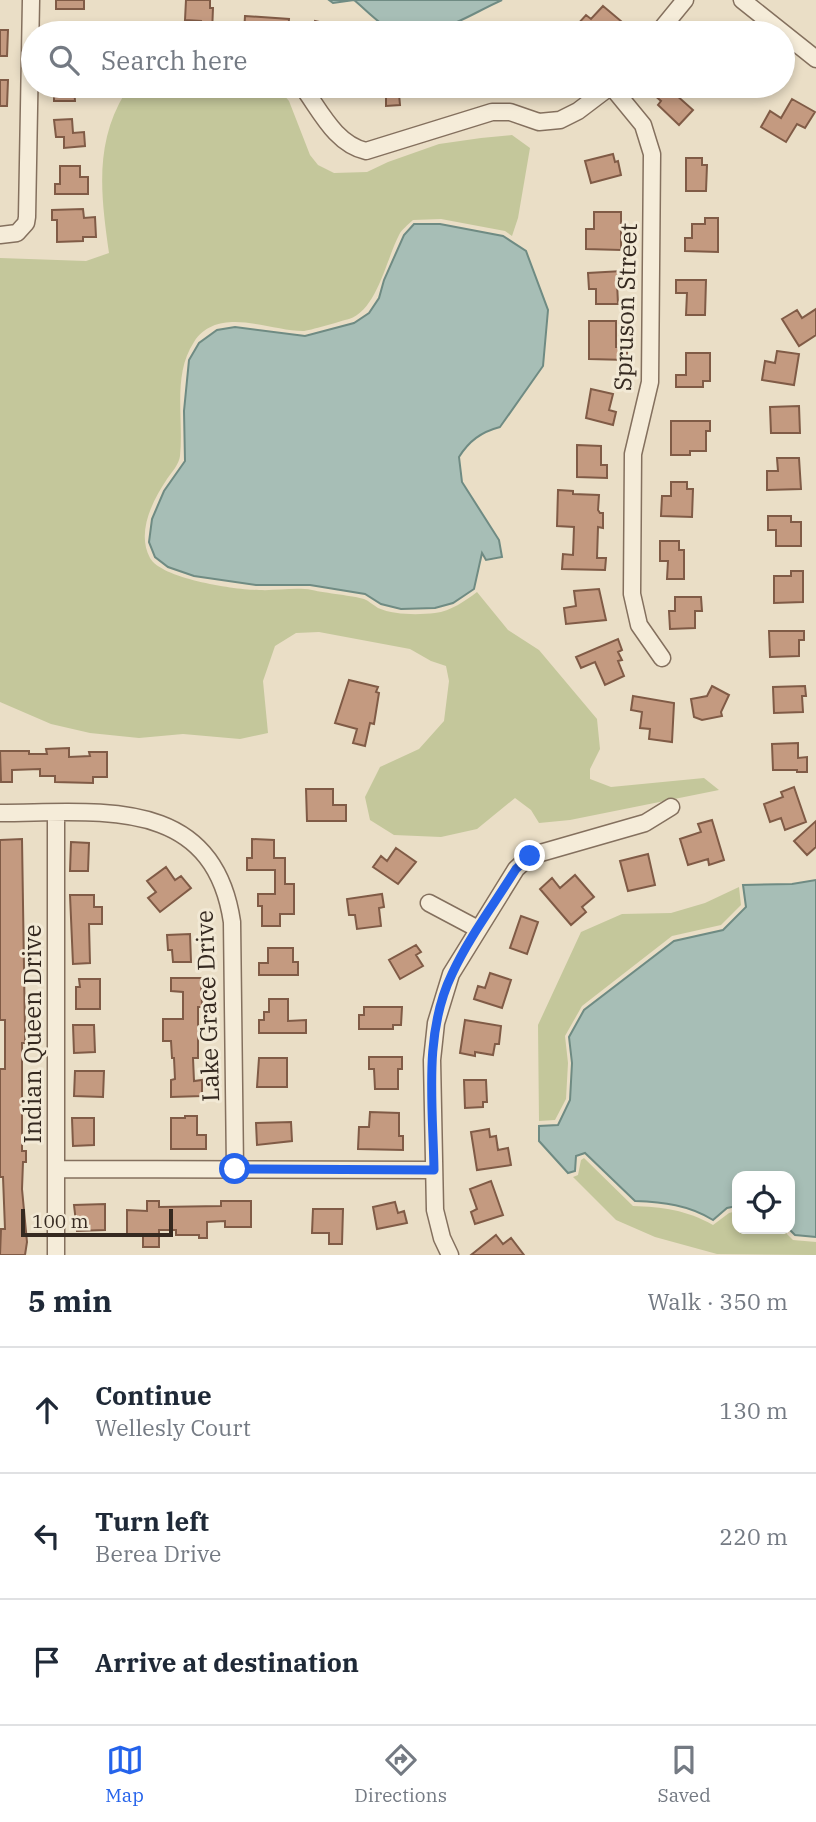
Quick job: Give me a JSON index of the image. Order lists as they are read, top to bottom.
{
  "streets": {
    "street": ["Spruson Street", "Lake Grace Drive", "Indian Queen Drive"]
  },
  "crossings": [
    ["Lake Grace Drive", "Indian Queen Drive"]
  ],
  "scale_bar": "100 m",
  "page": {
    "search": "Search here",
    "scale": "100 m",
    "heading": ["5 min", "Walk · 350 m"],
    "list": [
      ["Continue", "Wellesly Court", "130 m"],
      ["Turn left", "Berea Drive", "220 m"],
      "Arrive at destination"
    ],
    "nav": ["Map", "Directions", "Saved"]
  }
}
